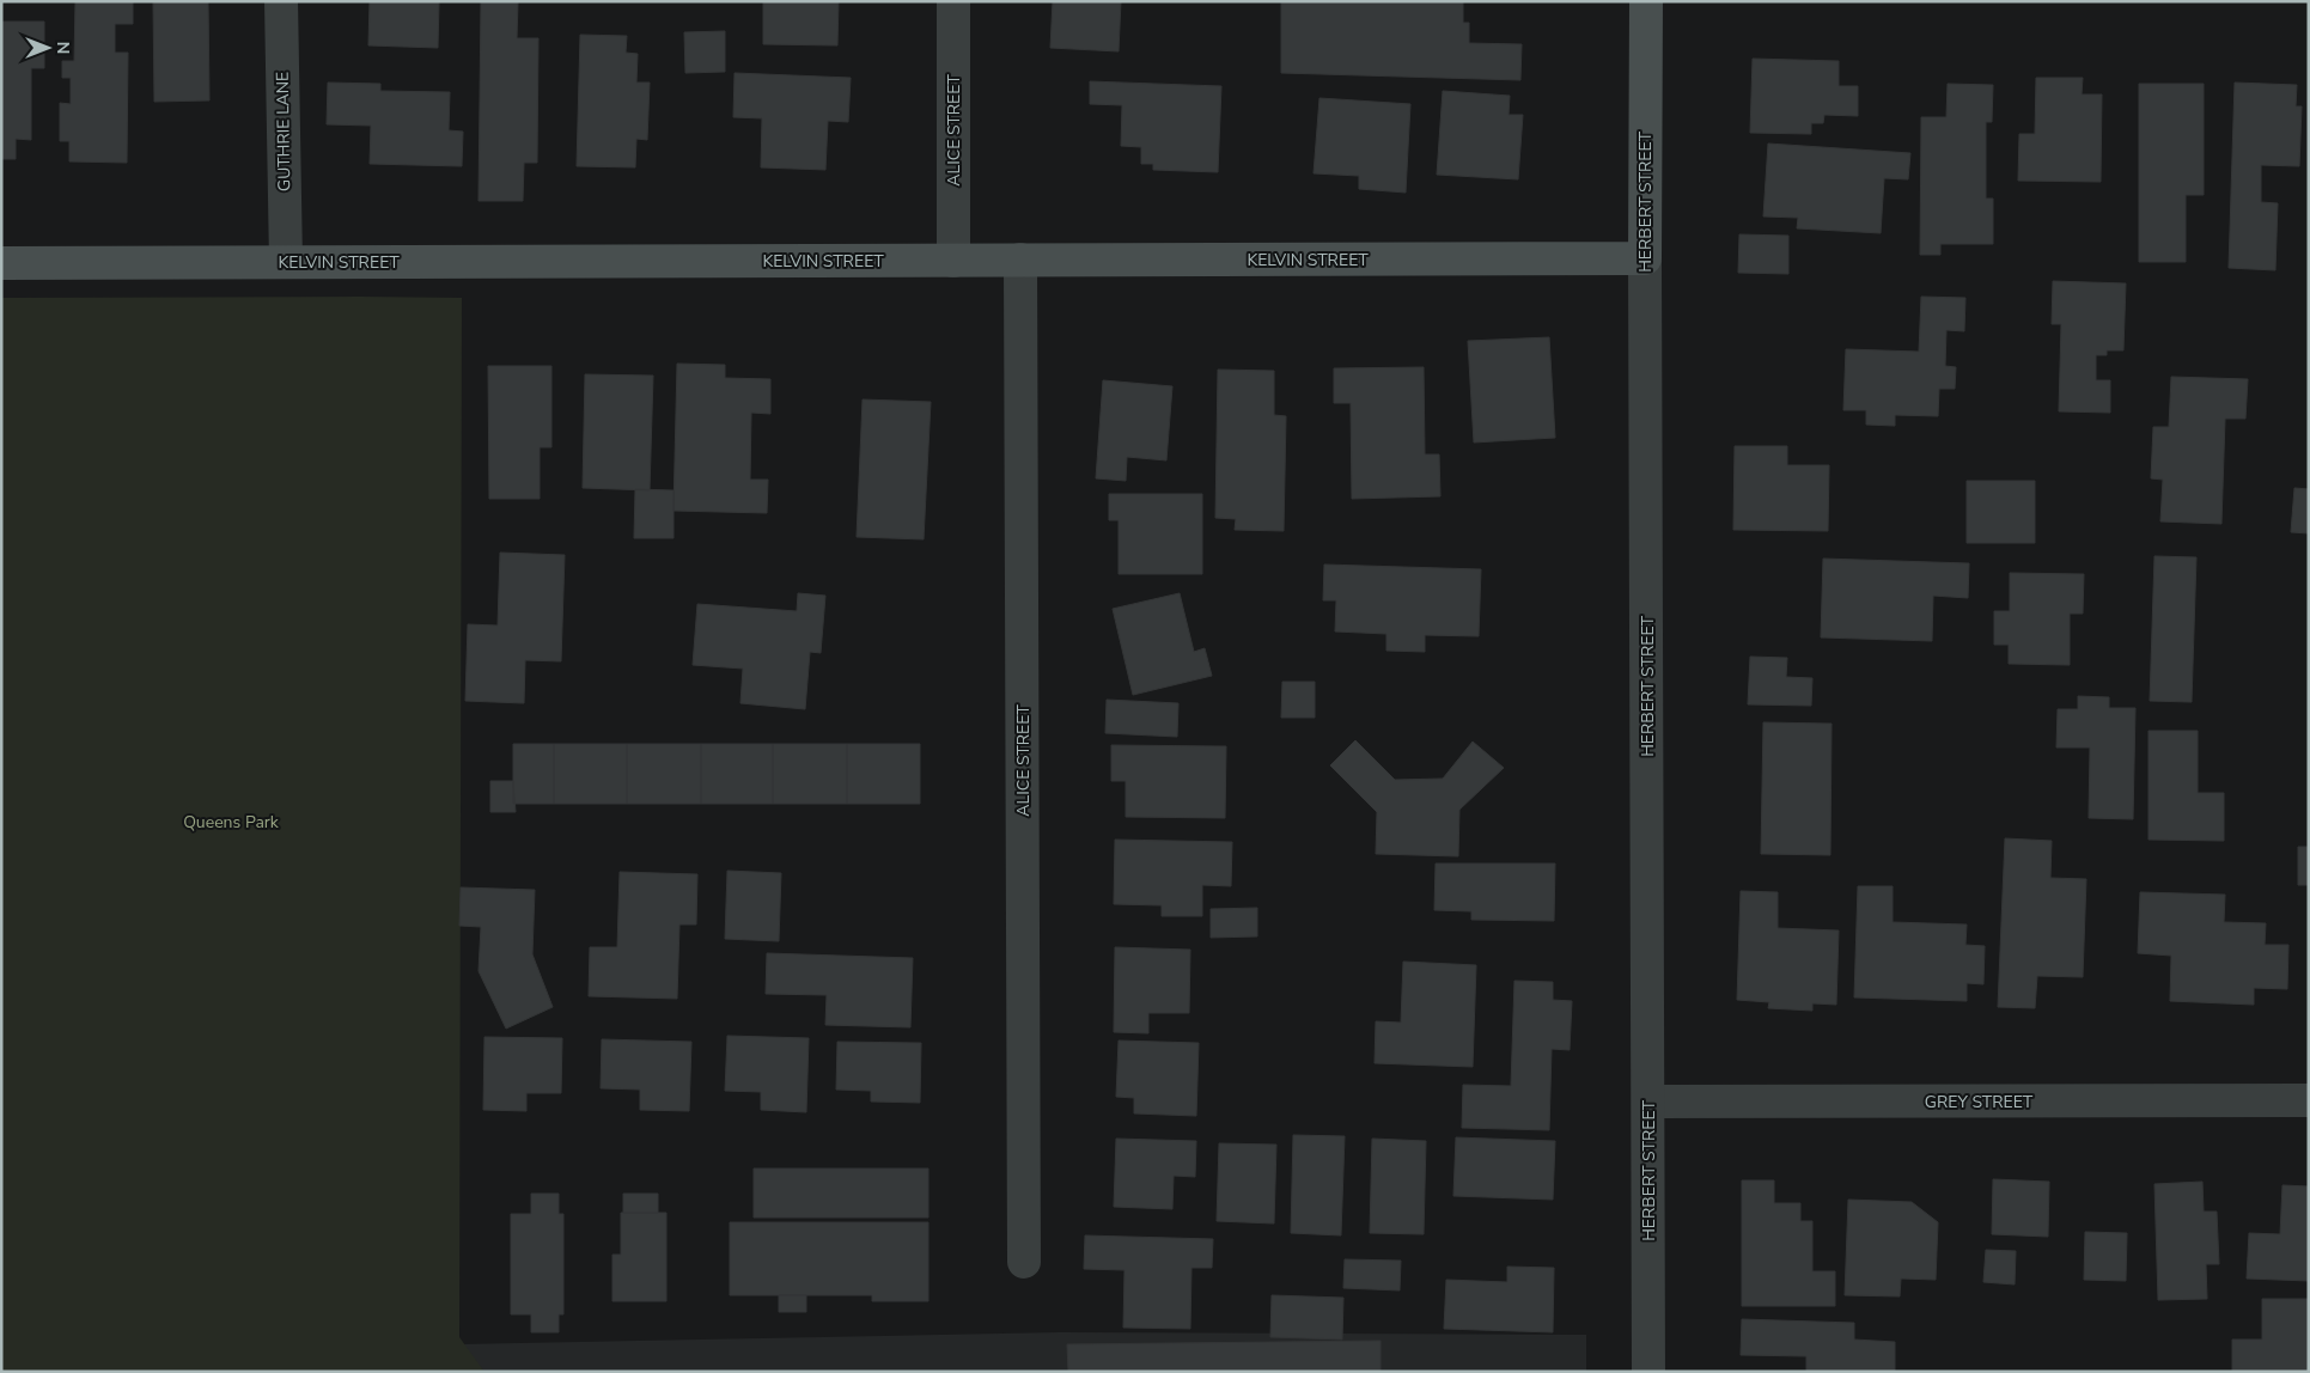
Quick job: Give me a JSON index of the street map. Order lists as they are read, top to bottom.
{
  "streets": {
    "main road": ["HERBERT STREET", "KELVIN STREET"],
    "street": ["ALICE STREET", "GUTHRIE LANE", "GREY STREET"]
  },
  "crossings": [
    ["ALICE STREET", "KELVIN STREET"],
    ["GUTHRIE LANE", "KELVIN STREET"],
    ["HERBERT STREET", "KELVIN STREET"],
    ["HERBERT STREET", "GREY STREET"]
  ],
  "parks": ["Queens Park"],
  "north": "right"
}
